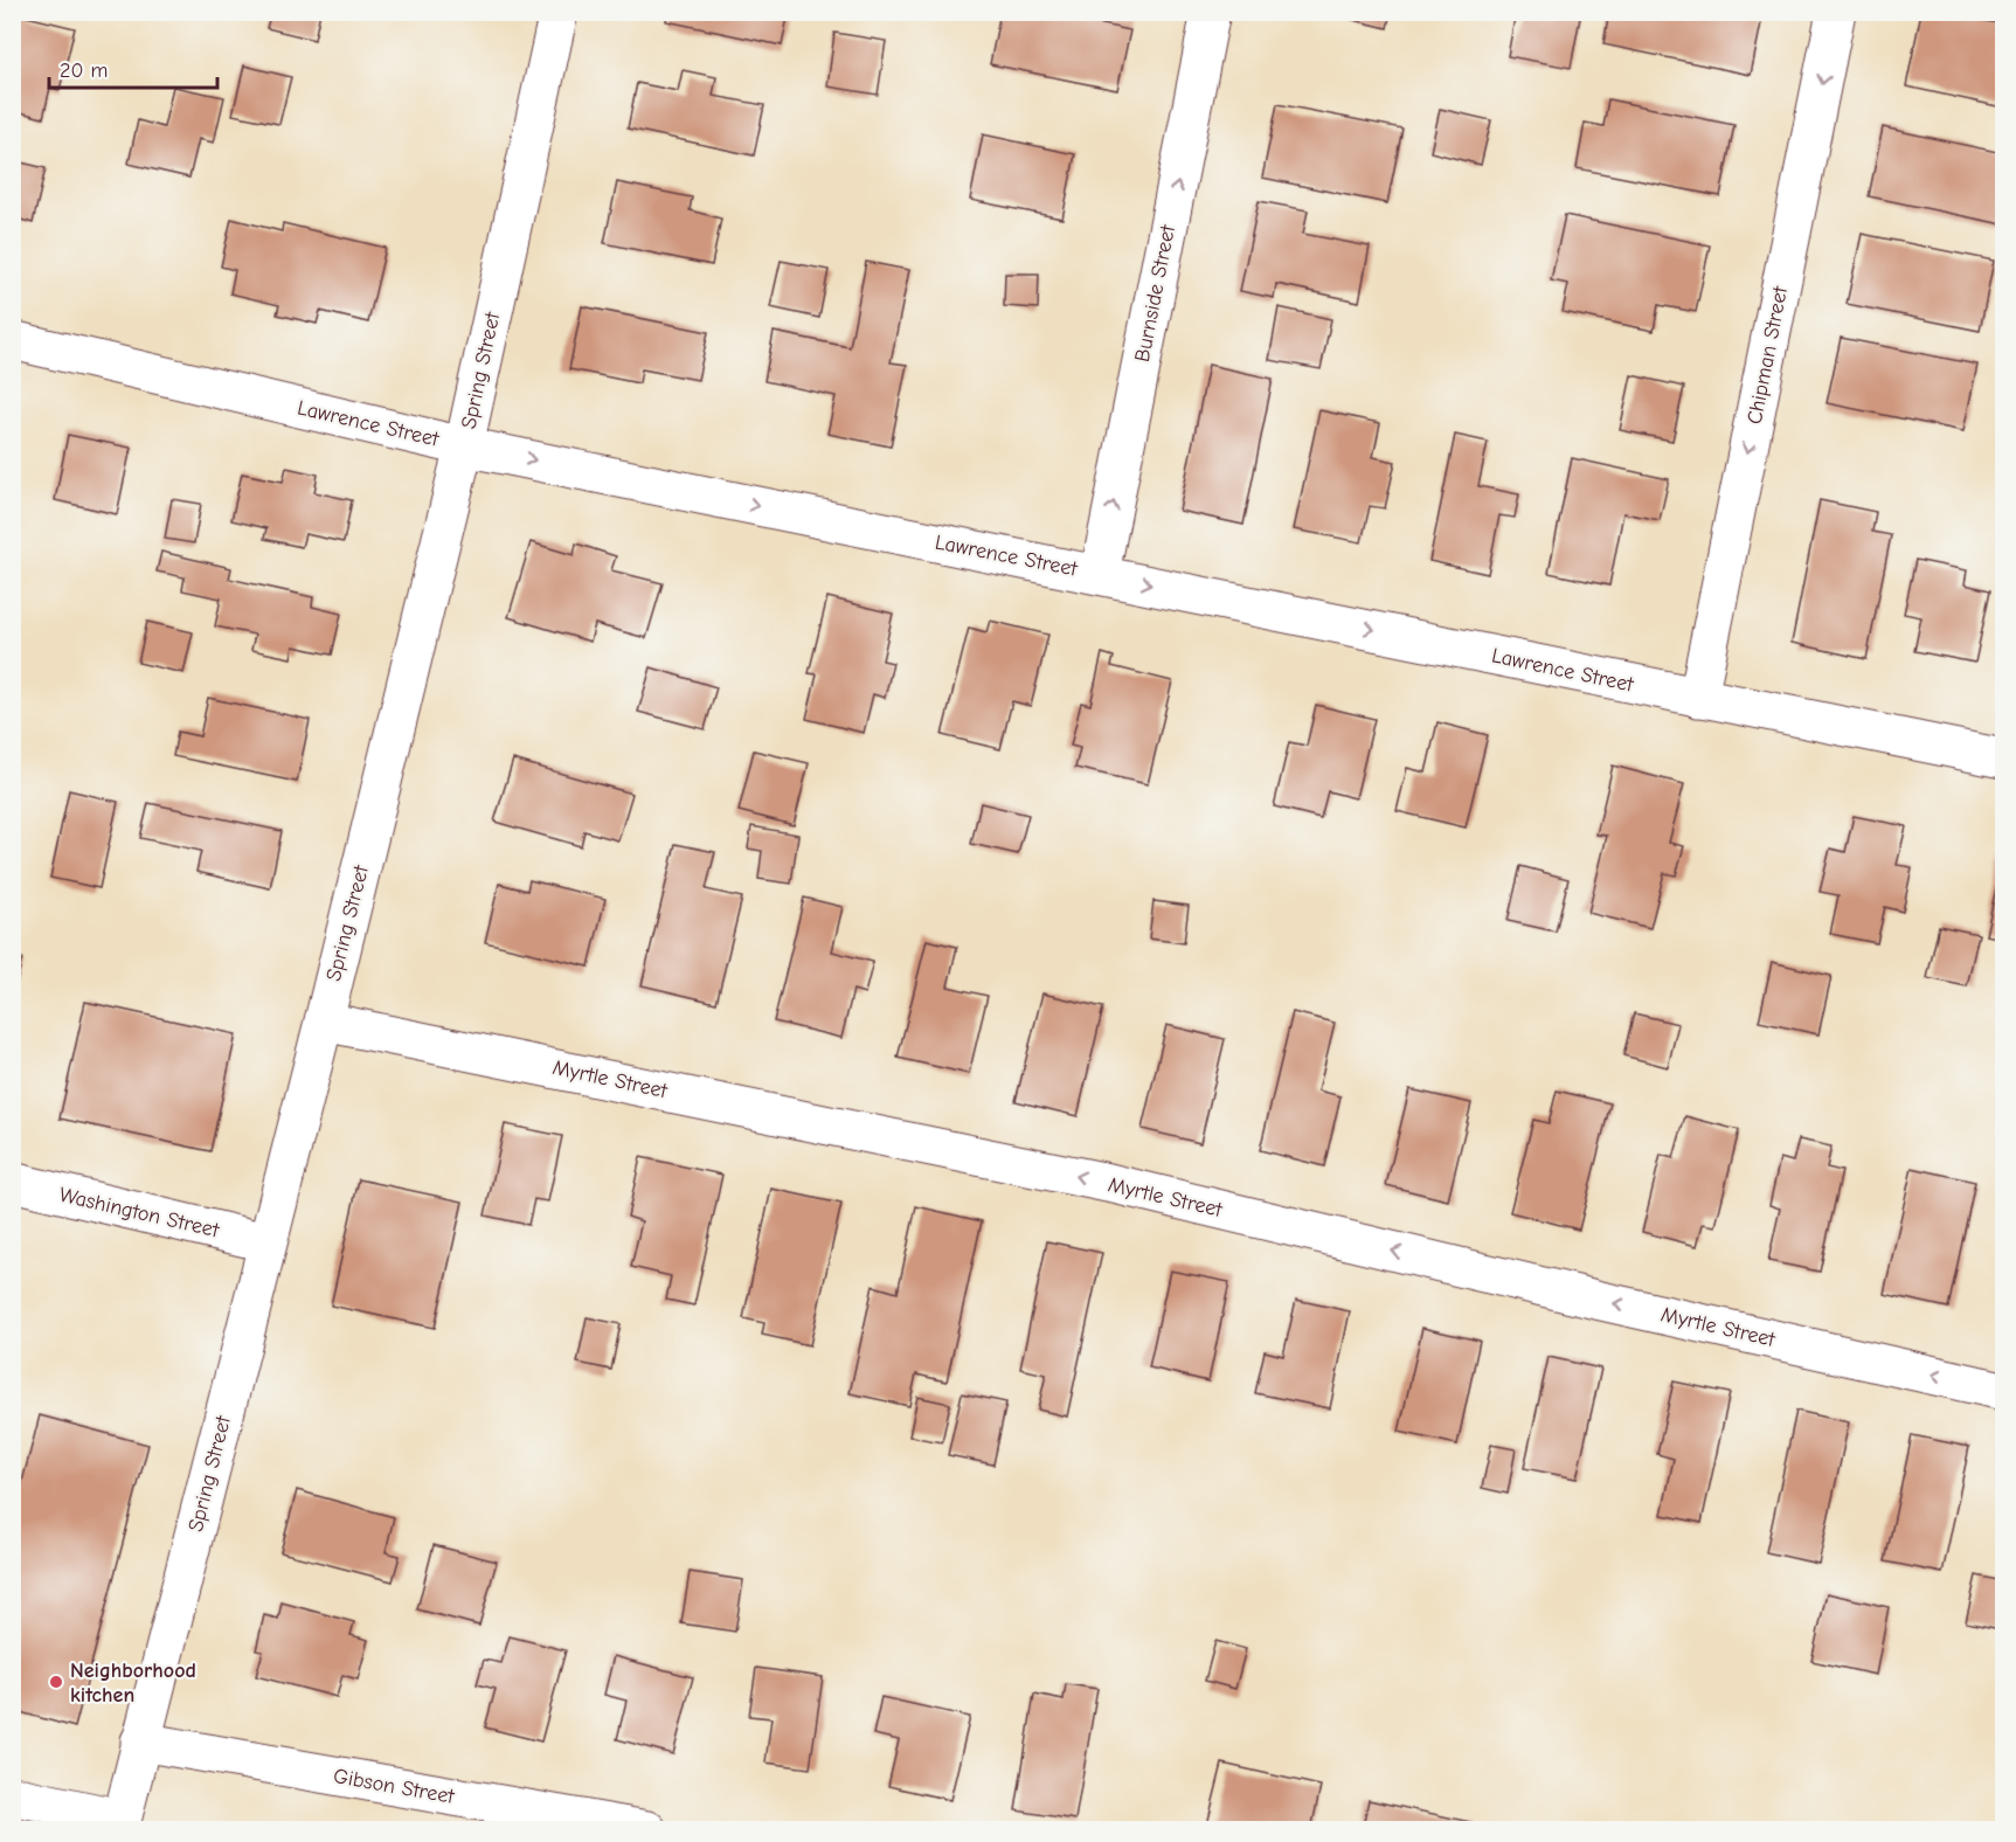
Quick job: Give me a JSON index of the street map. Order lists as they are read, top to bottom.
{
  "streets": {
    "street": [
      "Burnside Street",
      "Chipman Street",
      "Spring Street",
      "Lawrence Street",
      "Myrtle Street",
      "Washington Street",
      "Gibson Street"
    ]
  },
  "crossings": [
    ["Burnside Street", "Lawrence Street"],
    ["Chipman Street", "Lawrence Street"],
    ["Spring Street", "Lawrence Street"],
    ["Spring Street", "Myrtle Street"],
    ["Spring Street", "Washington Street"],
    ["Spring Street", "Gibson Street"]
  ],
  "one_way": [
    "Burnside Street",
    "Chipman Street",
    "Lawrence Street",
    "Myrtle Street"
  ],
  "places": ["Neighborhood kitchen"],
  "scale_bar": "20 m"
}
